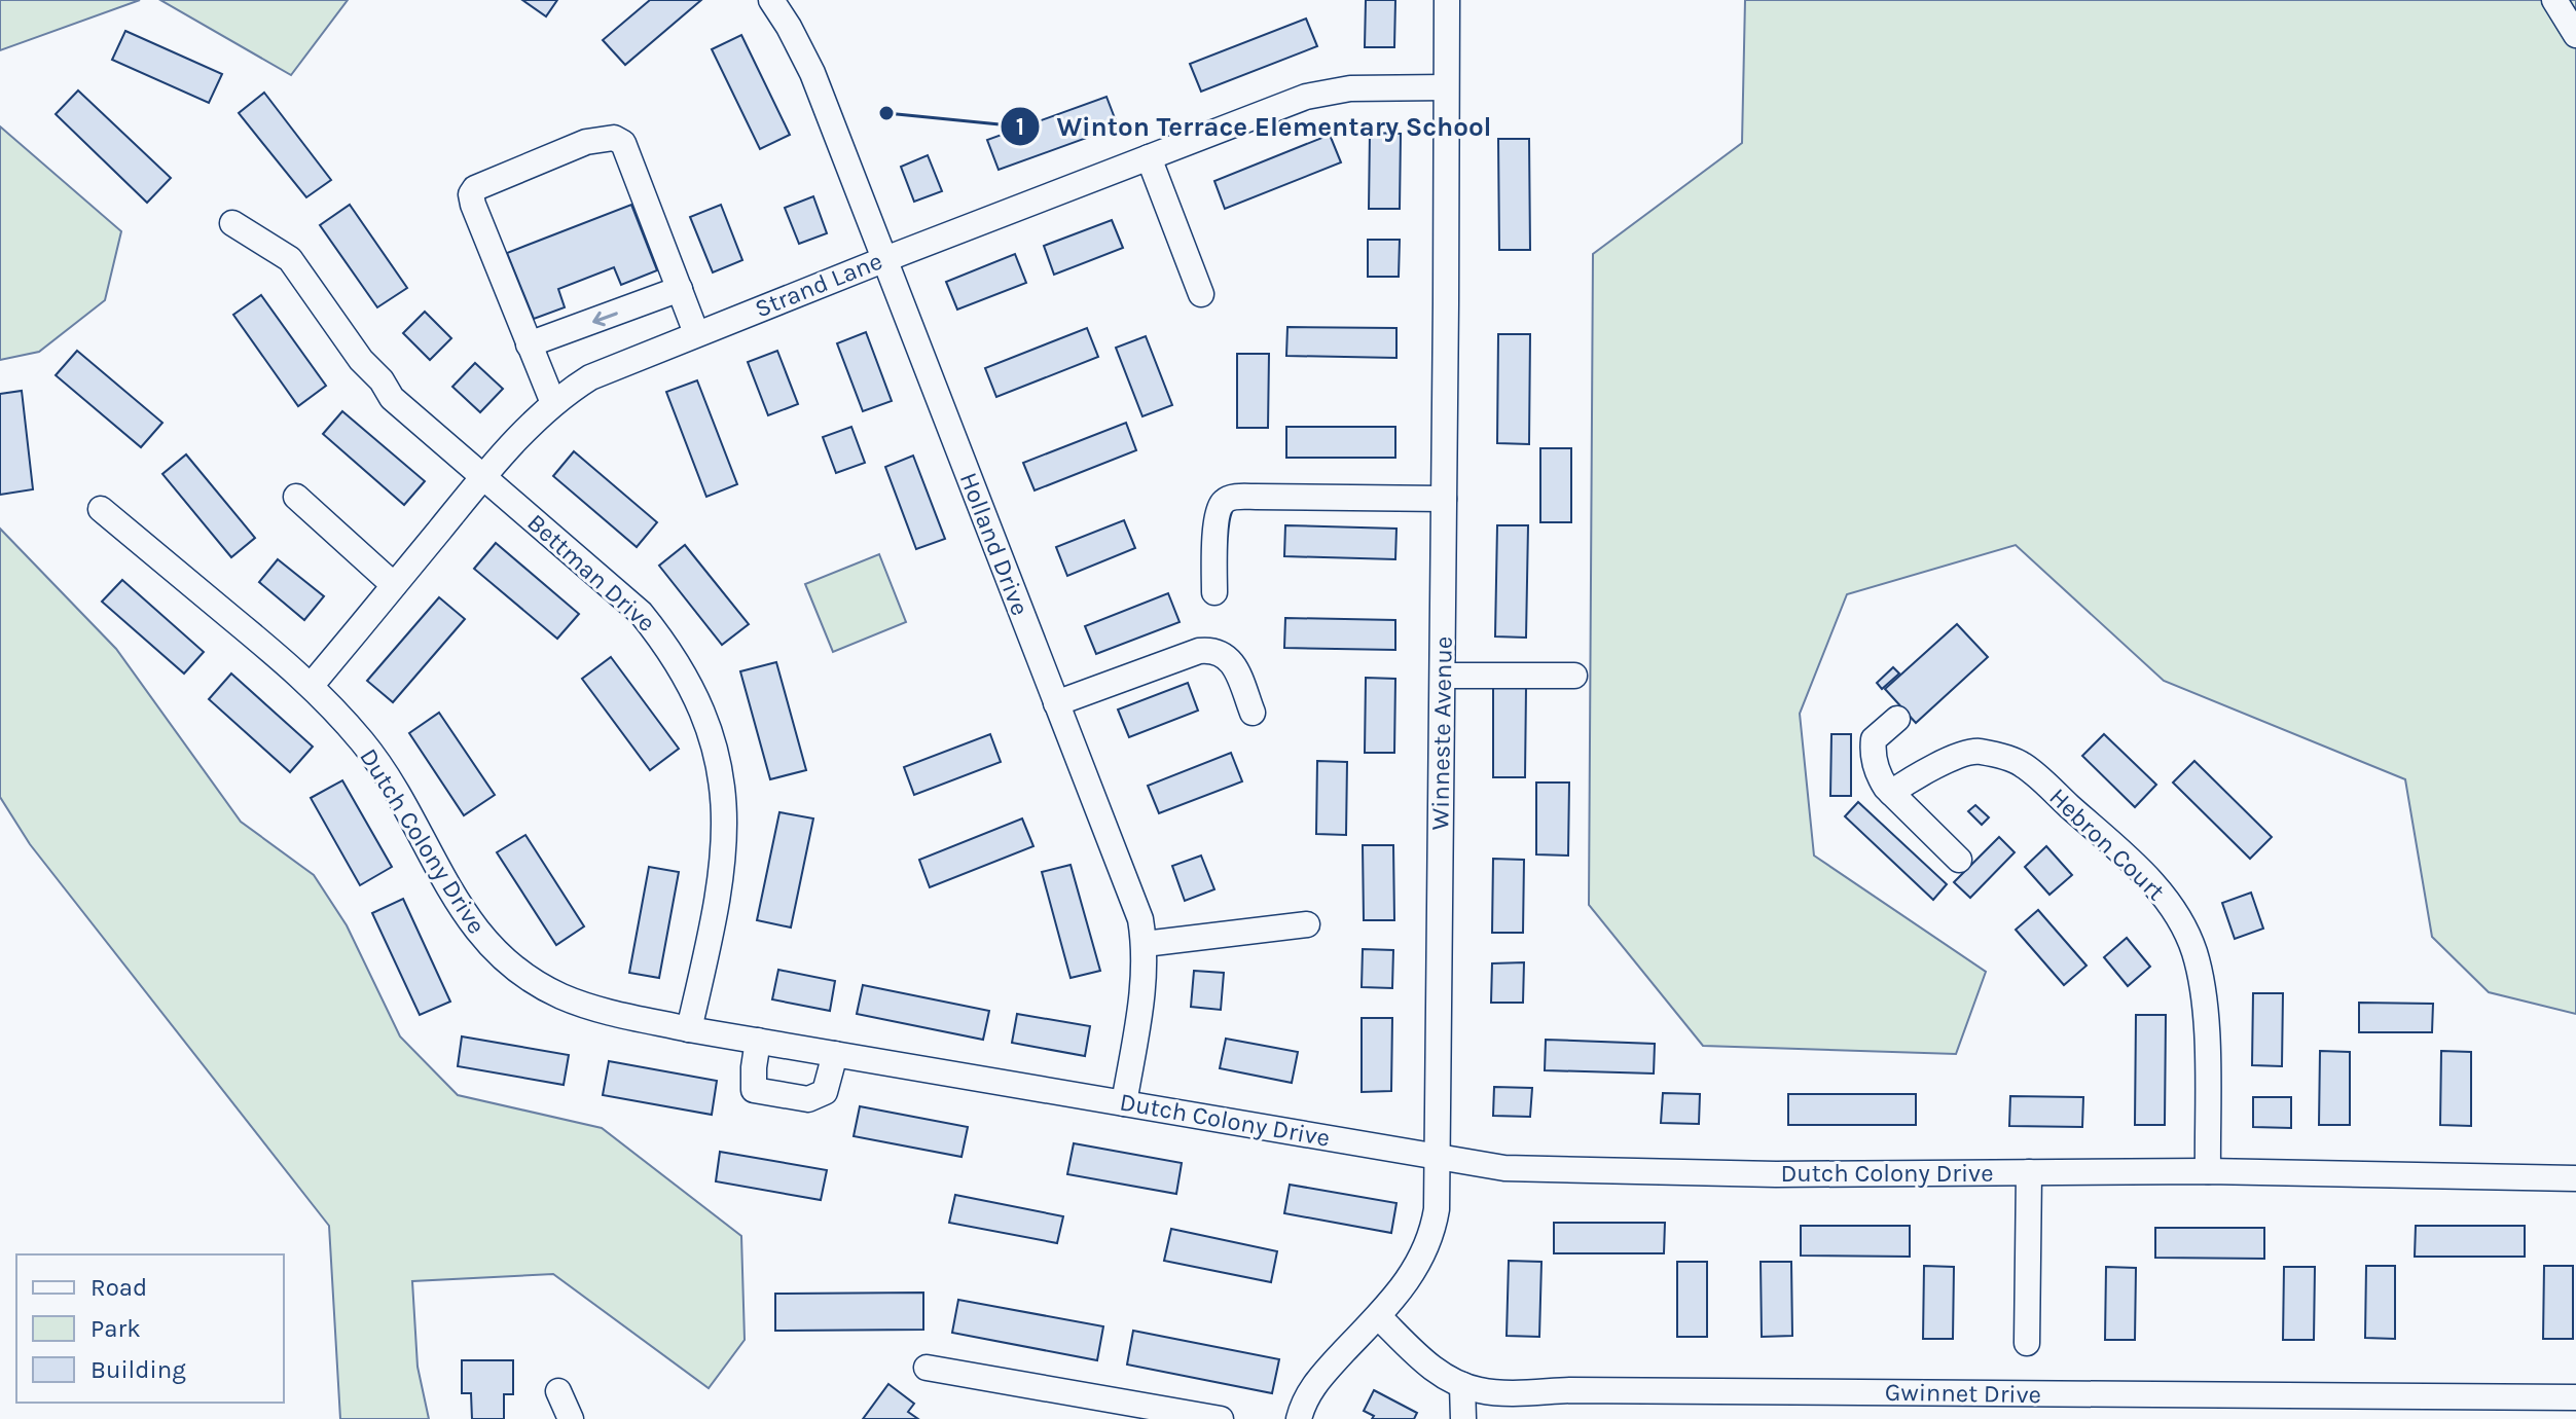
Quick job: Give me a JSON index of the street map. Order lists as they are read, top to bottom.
{
  "streets": {
    "street": [
      "Strand Lane",
      "Holland Drive",
      "Bettman Drive",
      "Winneste Avenue",
      "Dutch Colony Drive",
      "Hebron Court",
      "Gwinnet Drive"
    ]
  },
  "crossings": [
    ["Strand Lane", "Holland Drive"],
    ["Strand Lane", "Bettman Drive"],
    ["Strand Lane", "Winneste Avenue"],
    ["Strand Lane", "Dutch Colony Drive"],
    ["Holland Drive", "Dutch Colony Drive"],
    ["Bettman Drive", "Dutch Colony Drive"],
    ["Winneste Avenue", "Dutch Colony Drive"],
    ["Winneste Avenue", "Gwinnet Drive"],
    ["Dutch Colony Drive", "Hebron Court"]
  ],
  "places": ["Winton Terrace Elementary School"],
  "legend": ["Road", "Park", "Building"]
}
